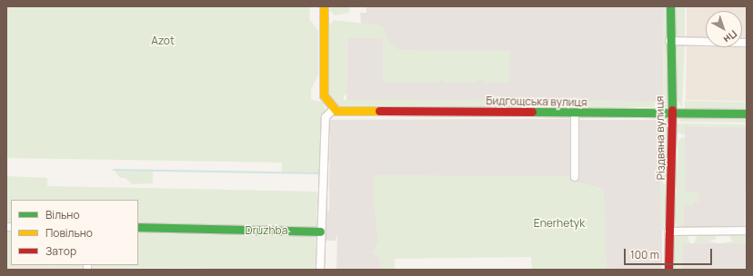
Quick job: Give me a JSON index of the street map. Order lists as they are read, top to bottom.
{
  "streets": {
    "street": ["Бидгощська вулиця", "Різдвяна вулиця"]
  },
  "crossings": [
    ["Бидгощська вулиця", "Різдвяна вулиця"]
  ],
  "parks": ["Azot", "Enerhetyk", "Druzhba"],
  "legend": ["Вільно", "Повільно", "Затор"],
  "scale_bar": "100 m",
  "north": "bottom right"
}
